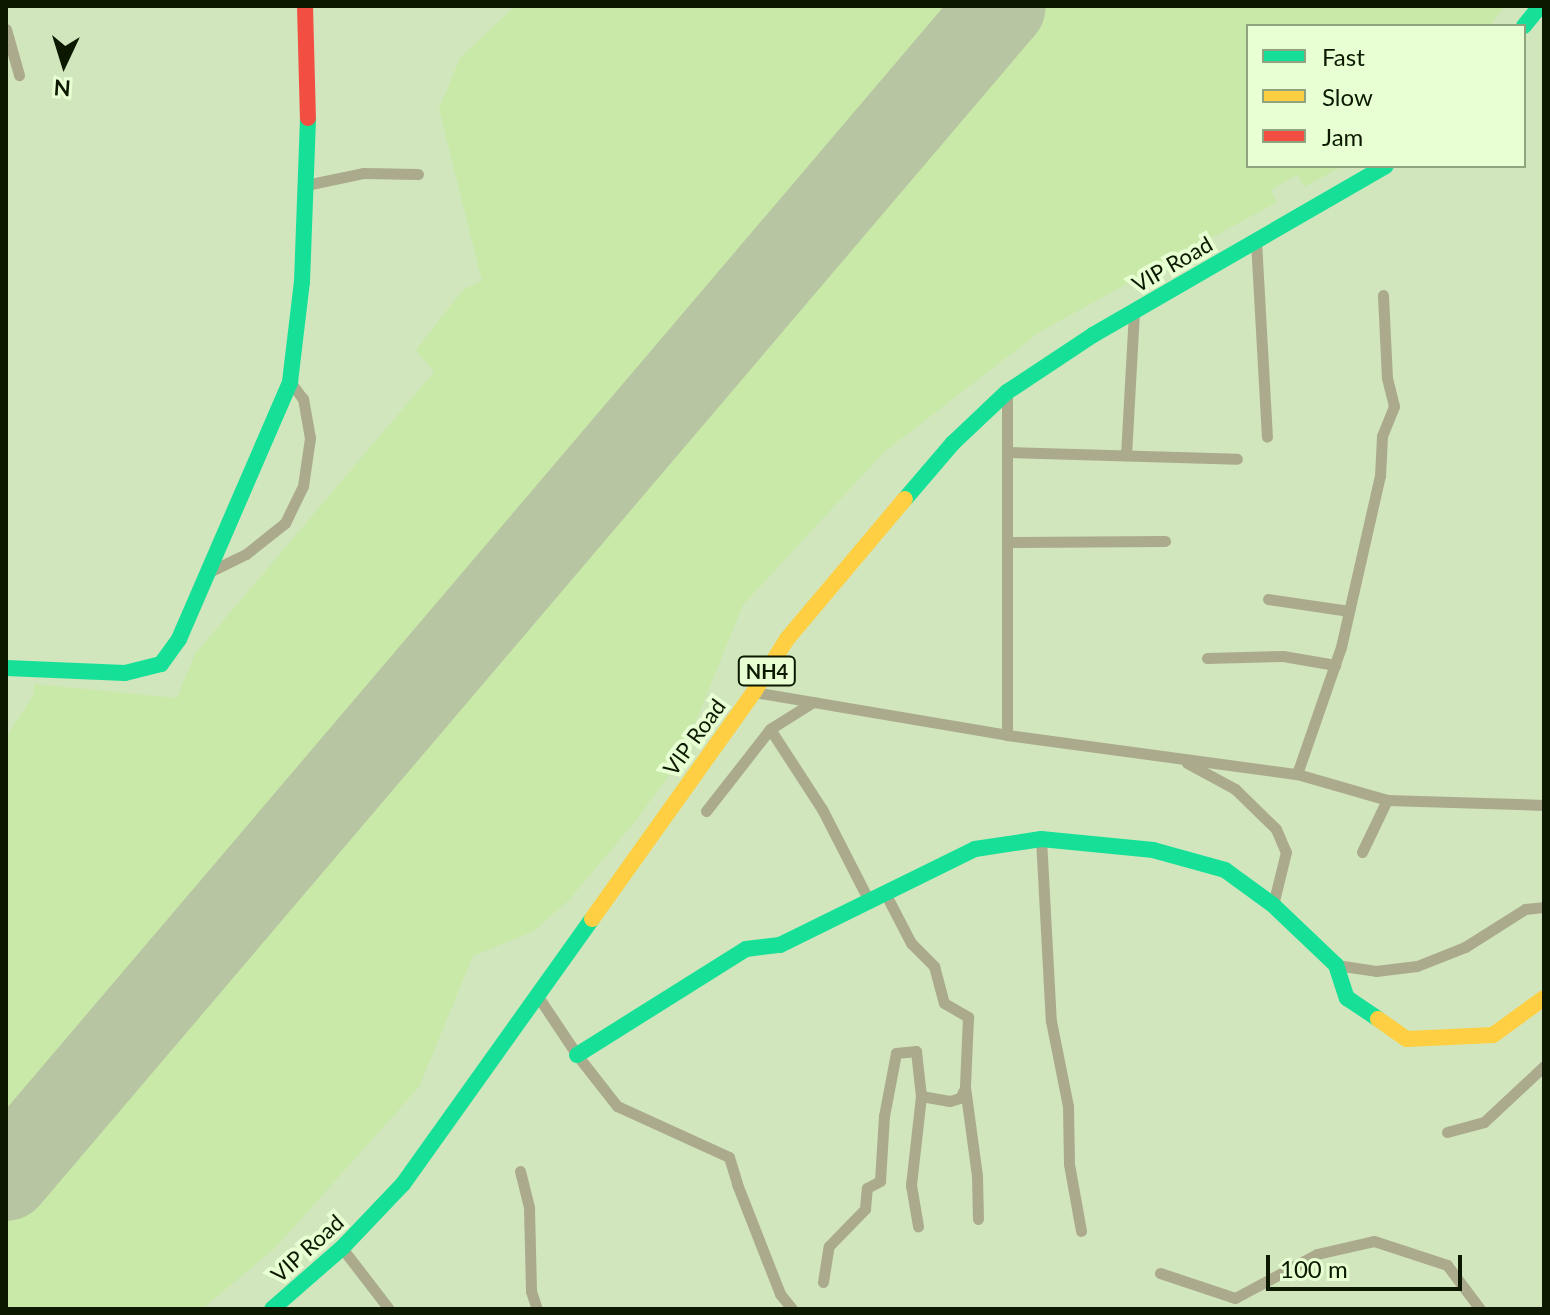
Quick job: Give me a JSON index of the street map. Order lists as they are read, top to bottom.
{
  "streets": {
    "main road": ["VIP Road", "NH4"]
  },
  "legend": ["Fast", "Slow", "Jam"],
  "scale_bar": "100 m",
  "north": "bottom"
}
